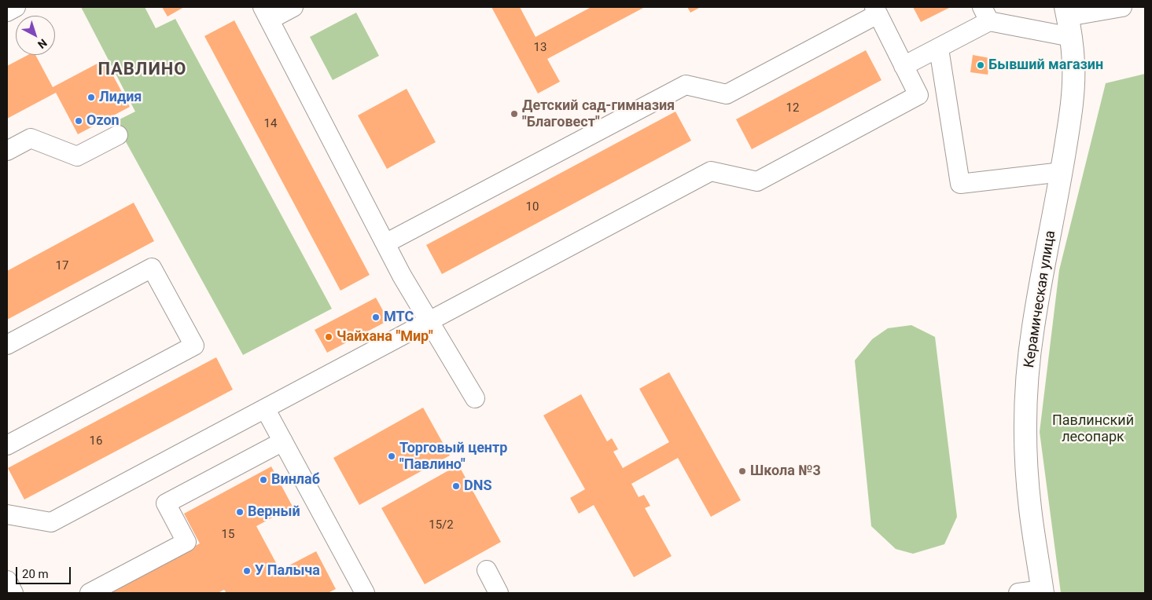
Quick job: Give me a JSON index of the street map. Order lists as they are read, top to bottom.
{
  "streets": {
    "main road": ["Керамическая улица"]
  },
  "districts": ["ПАВЛИНО"],
  "parks": ["Павлинский лесопарк"],
  "places": [
    "Бывший магазин",
    "Лидия",
    "Детский сад-гимназия \"Благовест\"",
    "Ozon",
    "МТС",
    "Чайхана \"Мир\"",
    "Торговый центр \"Павлино\"",
    "Школа №3",
    "Винлаб",
    "DNS",
    "Верный",
    "У Палыча"
  ],
  "house_numbers": [
    "13",
    "12",
    "14",
    "10",
    "17",
    "16",
    "15/2",
    "15"
  ],
  "scale_bar": "20 m",
  "north": "bottom right"
}
